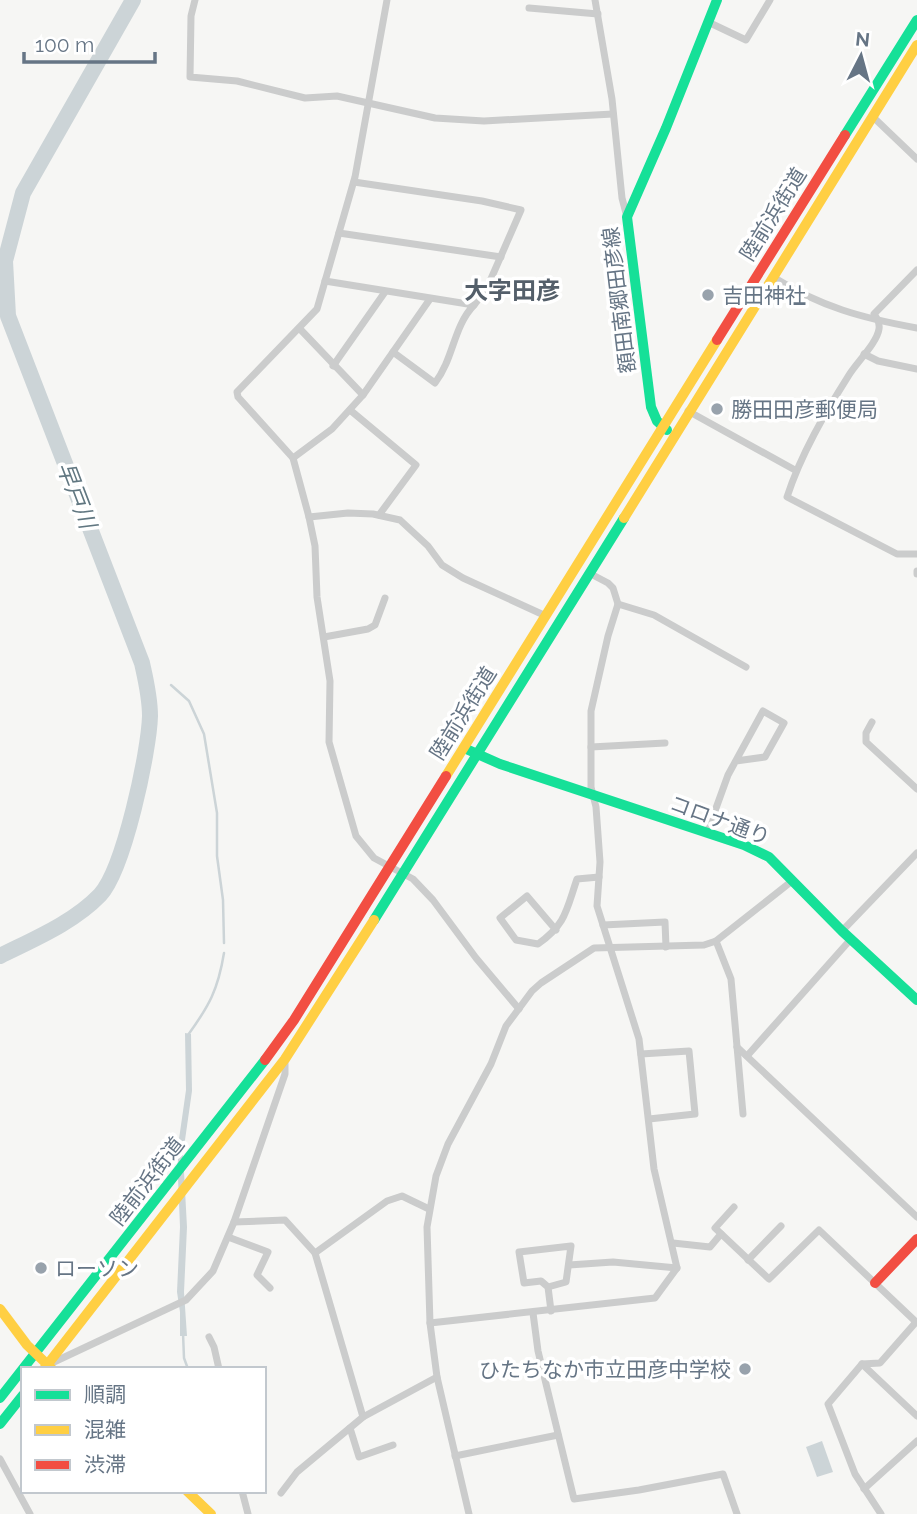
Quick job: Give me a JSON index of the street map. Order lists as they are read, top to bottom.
{
  "streets": {
    "main road": ["陸前浜街道", "額田南郷田彦線", "コロナ通り"]
  },
  "crossings": [
    ["陸前浜街道", "額田南郷田彦線"],
    ["陸前浜街道", "コロナ通り"]
  ],
  "districts": ["大字田彦"],
  "water": ["早戸川"],
  "places": [
    "吉田神社",
    "勝田田彦郵便局",
    "ローソン",
    "ひたちなか市立田彦中学校"
  ],
  "legend": ["順調", "混雑", "渋滞"],
  "scale_bar": "100 m",
  "north": "top"
}
